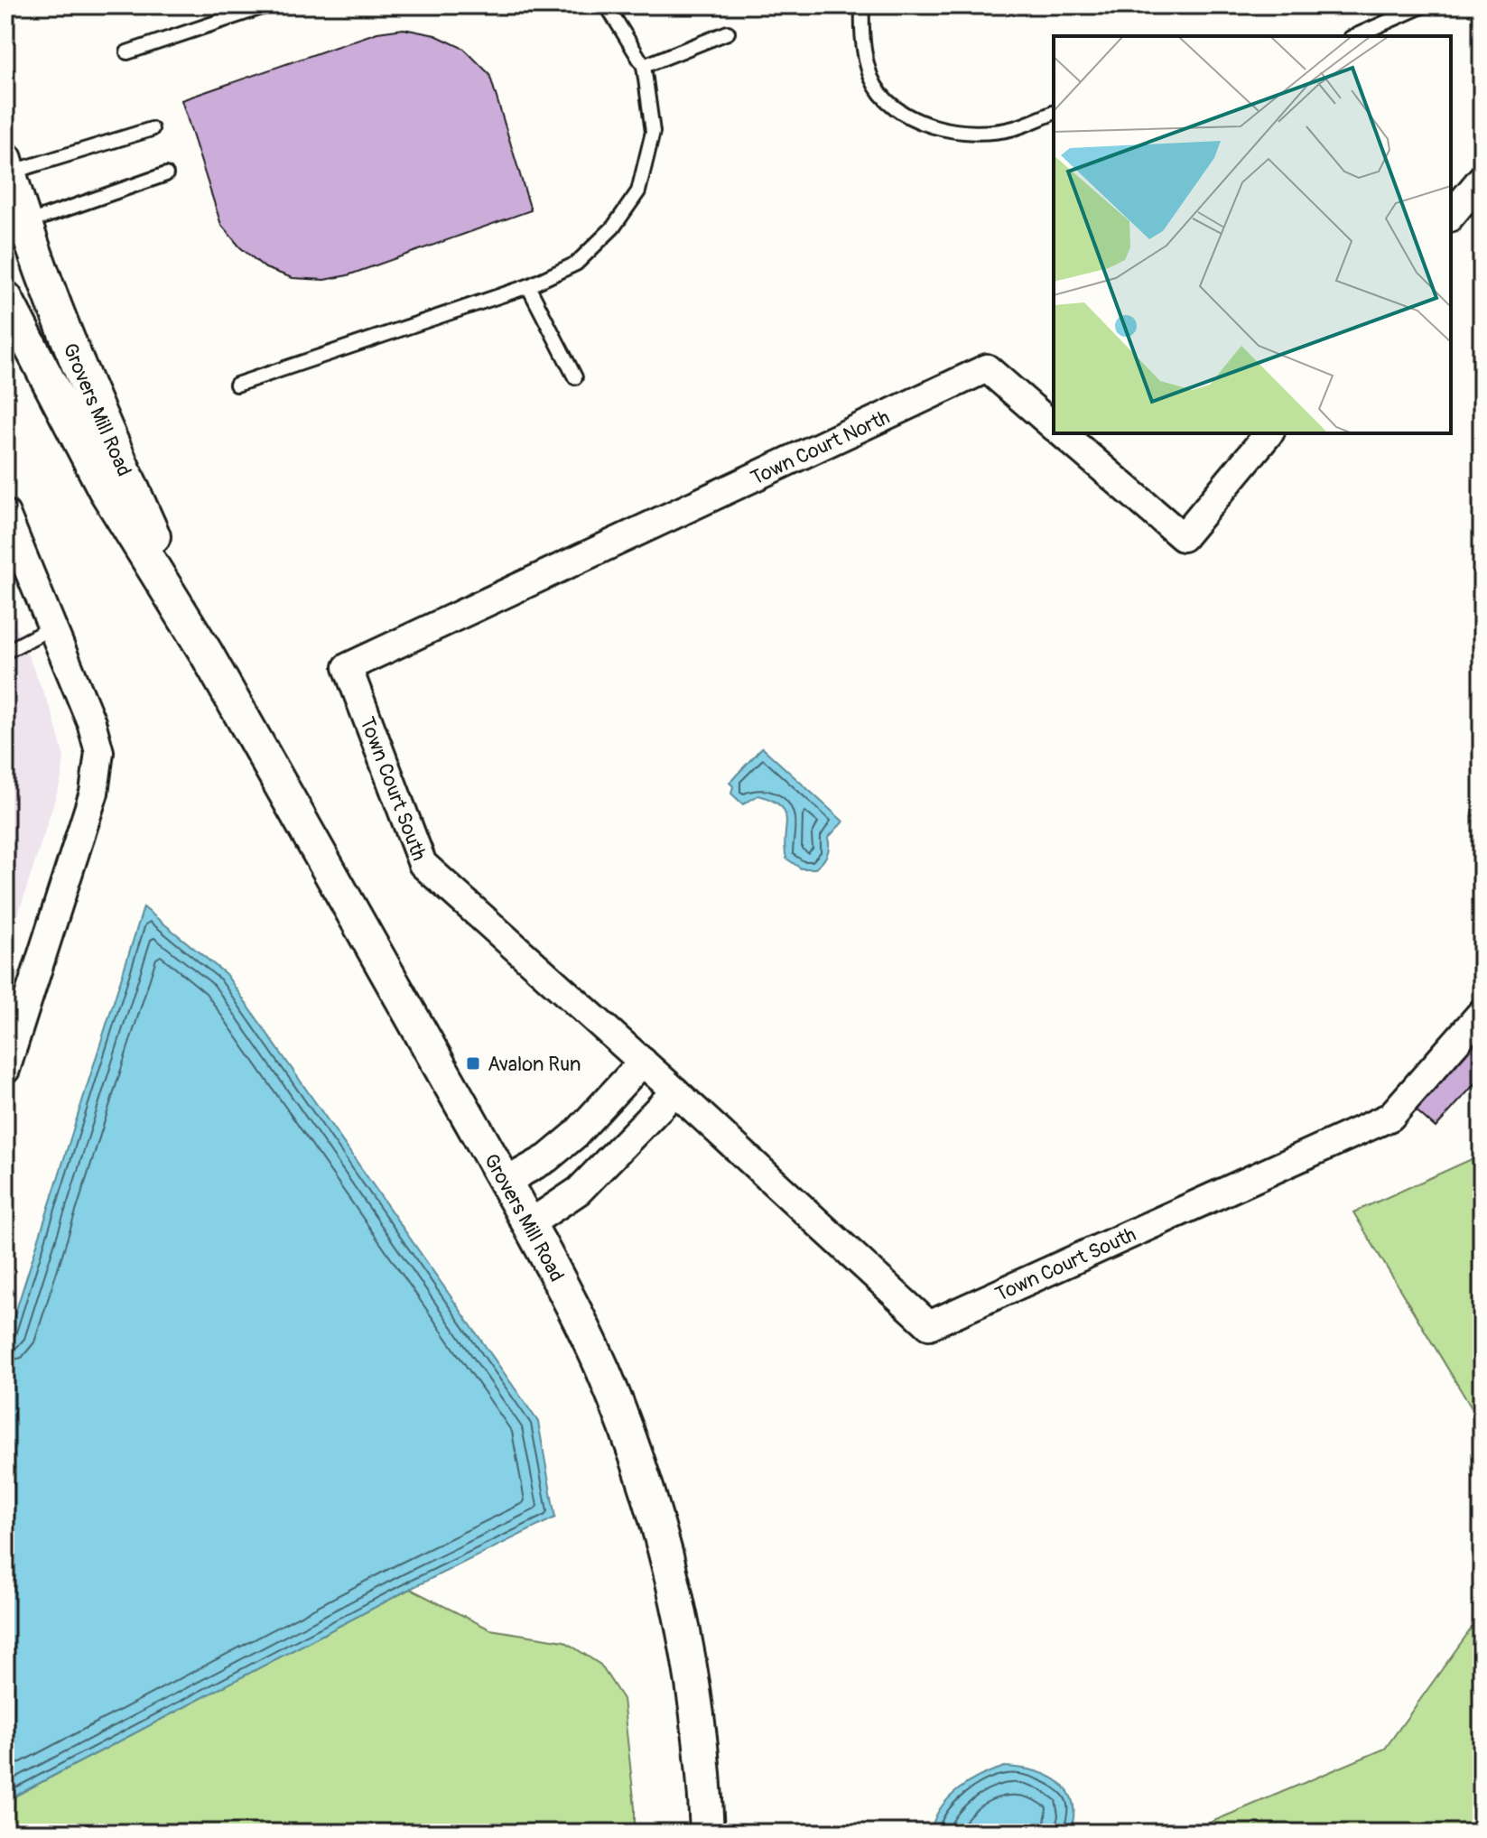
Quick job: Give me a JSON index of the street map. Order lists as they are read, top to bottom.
{
  "streets": {
    "street": ["Grovers Mill Road", "Town Court North", "Town Court South"]
  },
  "crossings": [
    ["Town Court North", "Town Court South"]
  ],
  "places": {
    "transit": ["Avalon Run"]
  }
}
